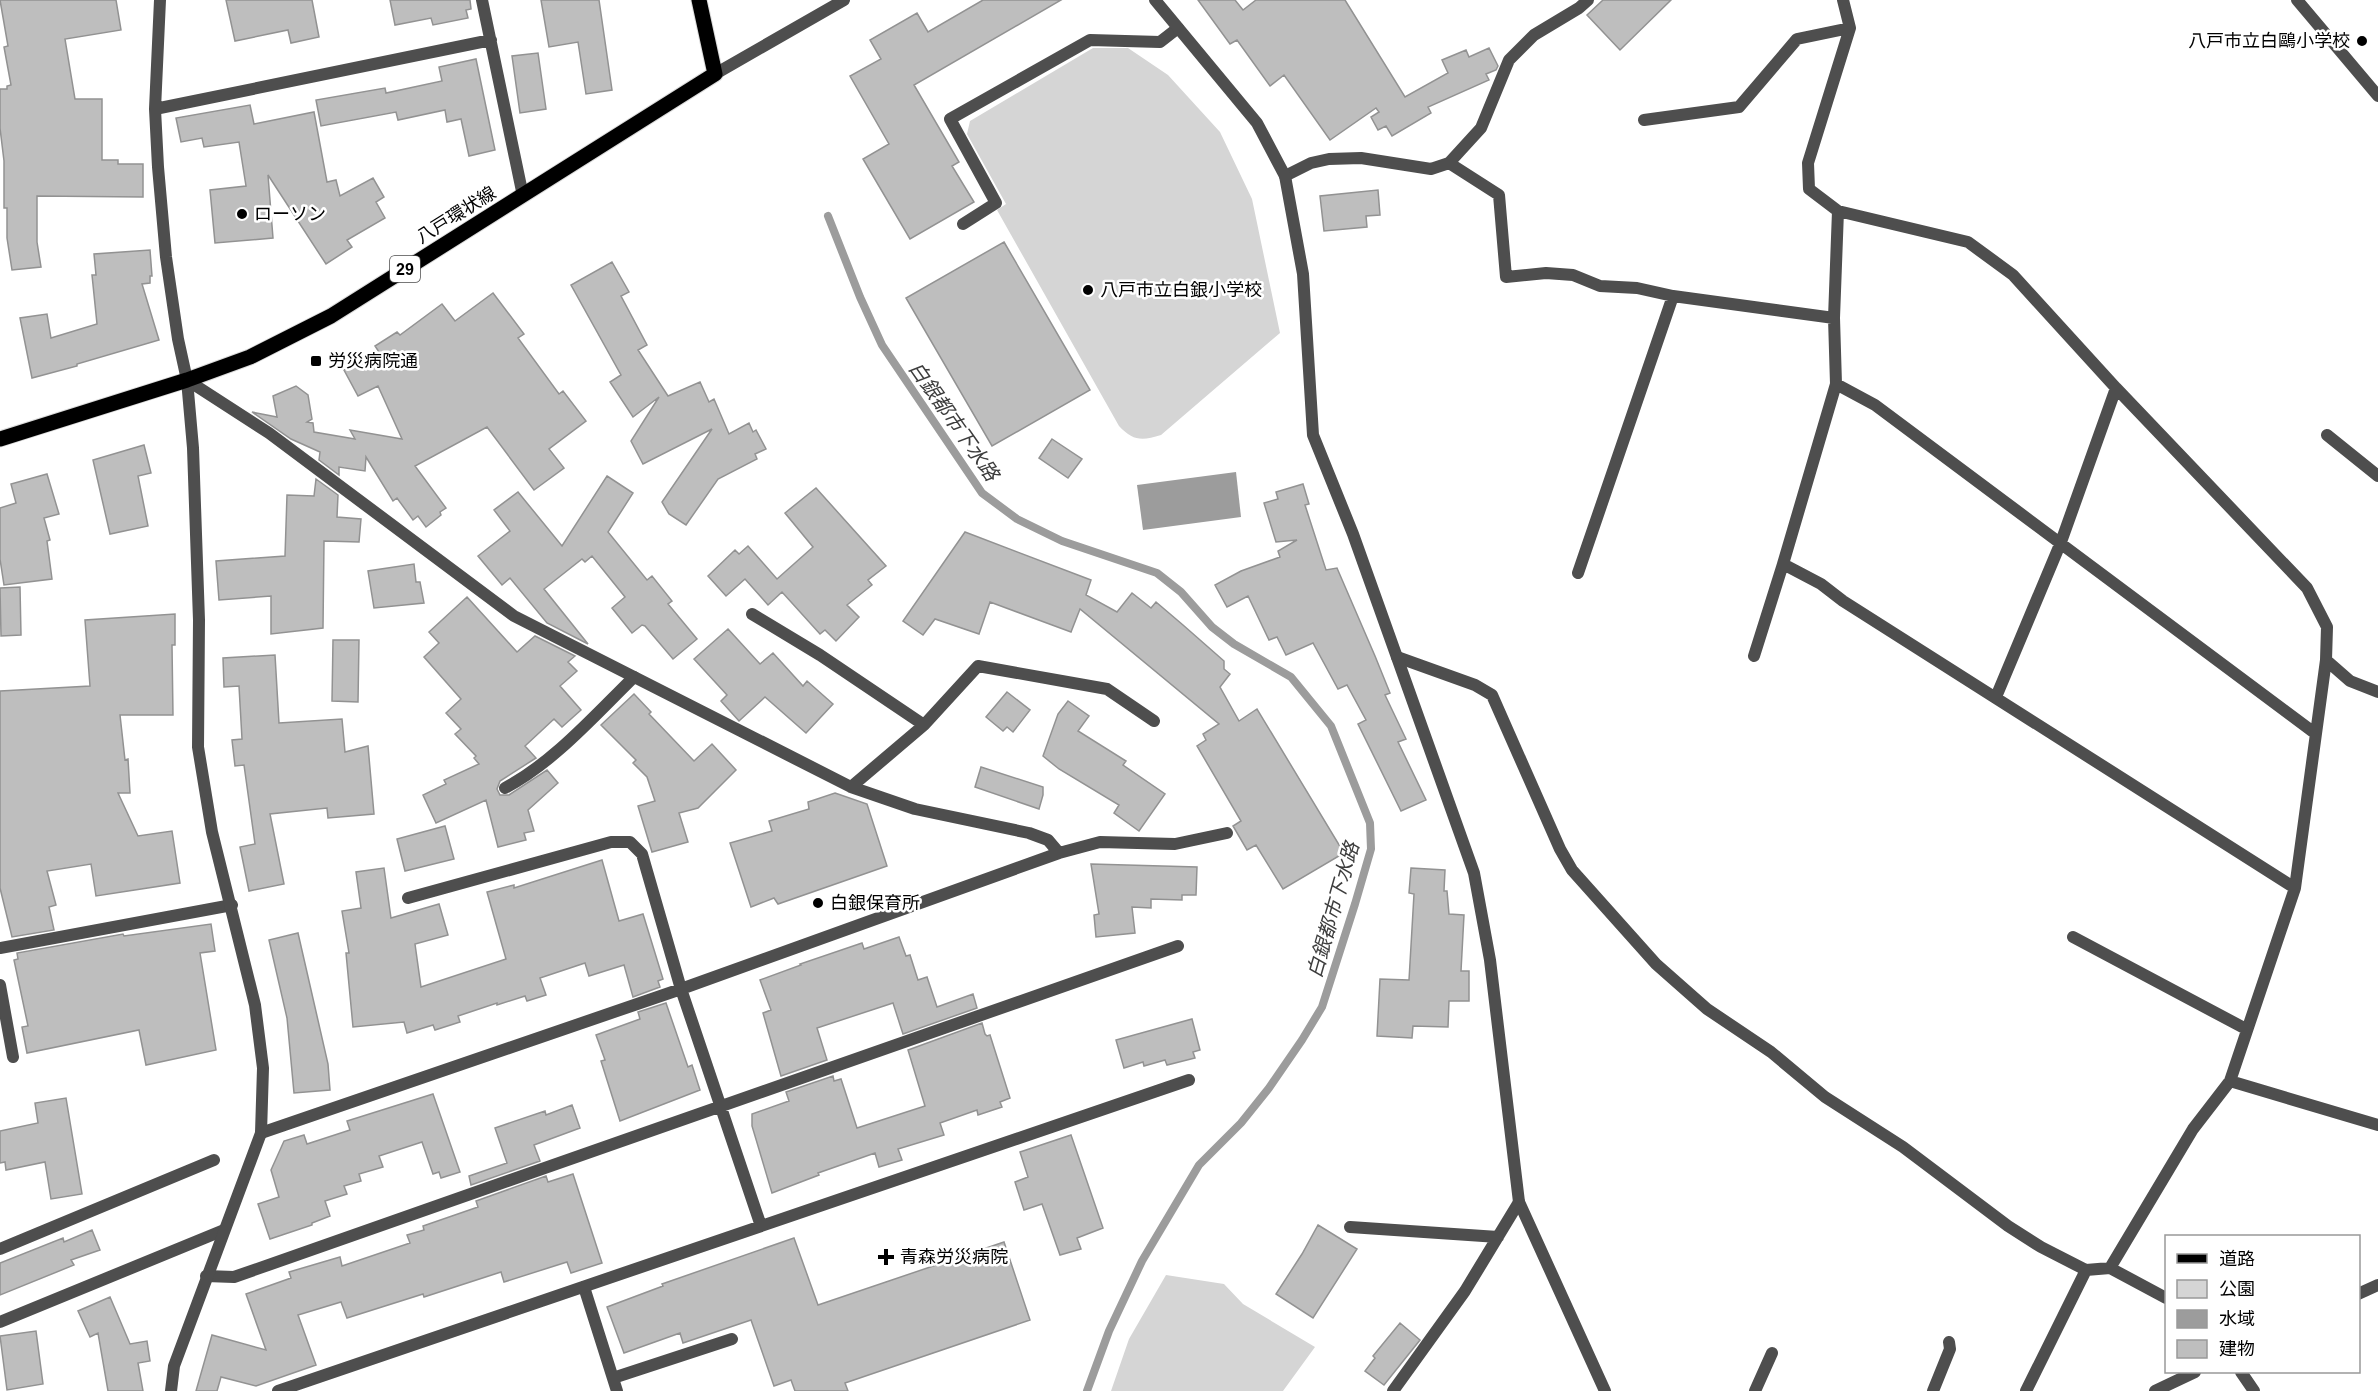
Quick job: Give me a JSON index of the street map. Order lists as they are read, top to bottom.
{
  "streets": {
    "main road": ["八戸環状線", "29"]
  },
  "water": ["白銀都市下水路"],
  "places": {
    "other": [
      "八戸市立白鷗小学校",
      "ローソン",
      "八戸市立白銀小学校",
      "白銀保育所"
    ],
    "transit": ["労災病院通"],
    "health": ["青森労災病院"]
  },
  "legend": [
    "道路",
    "公園",
    "水域",
    "建物"
  ]
}
